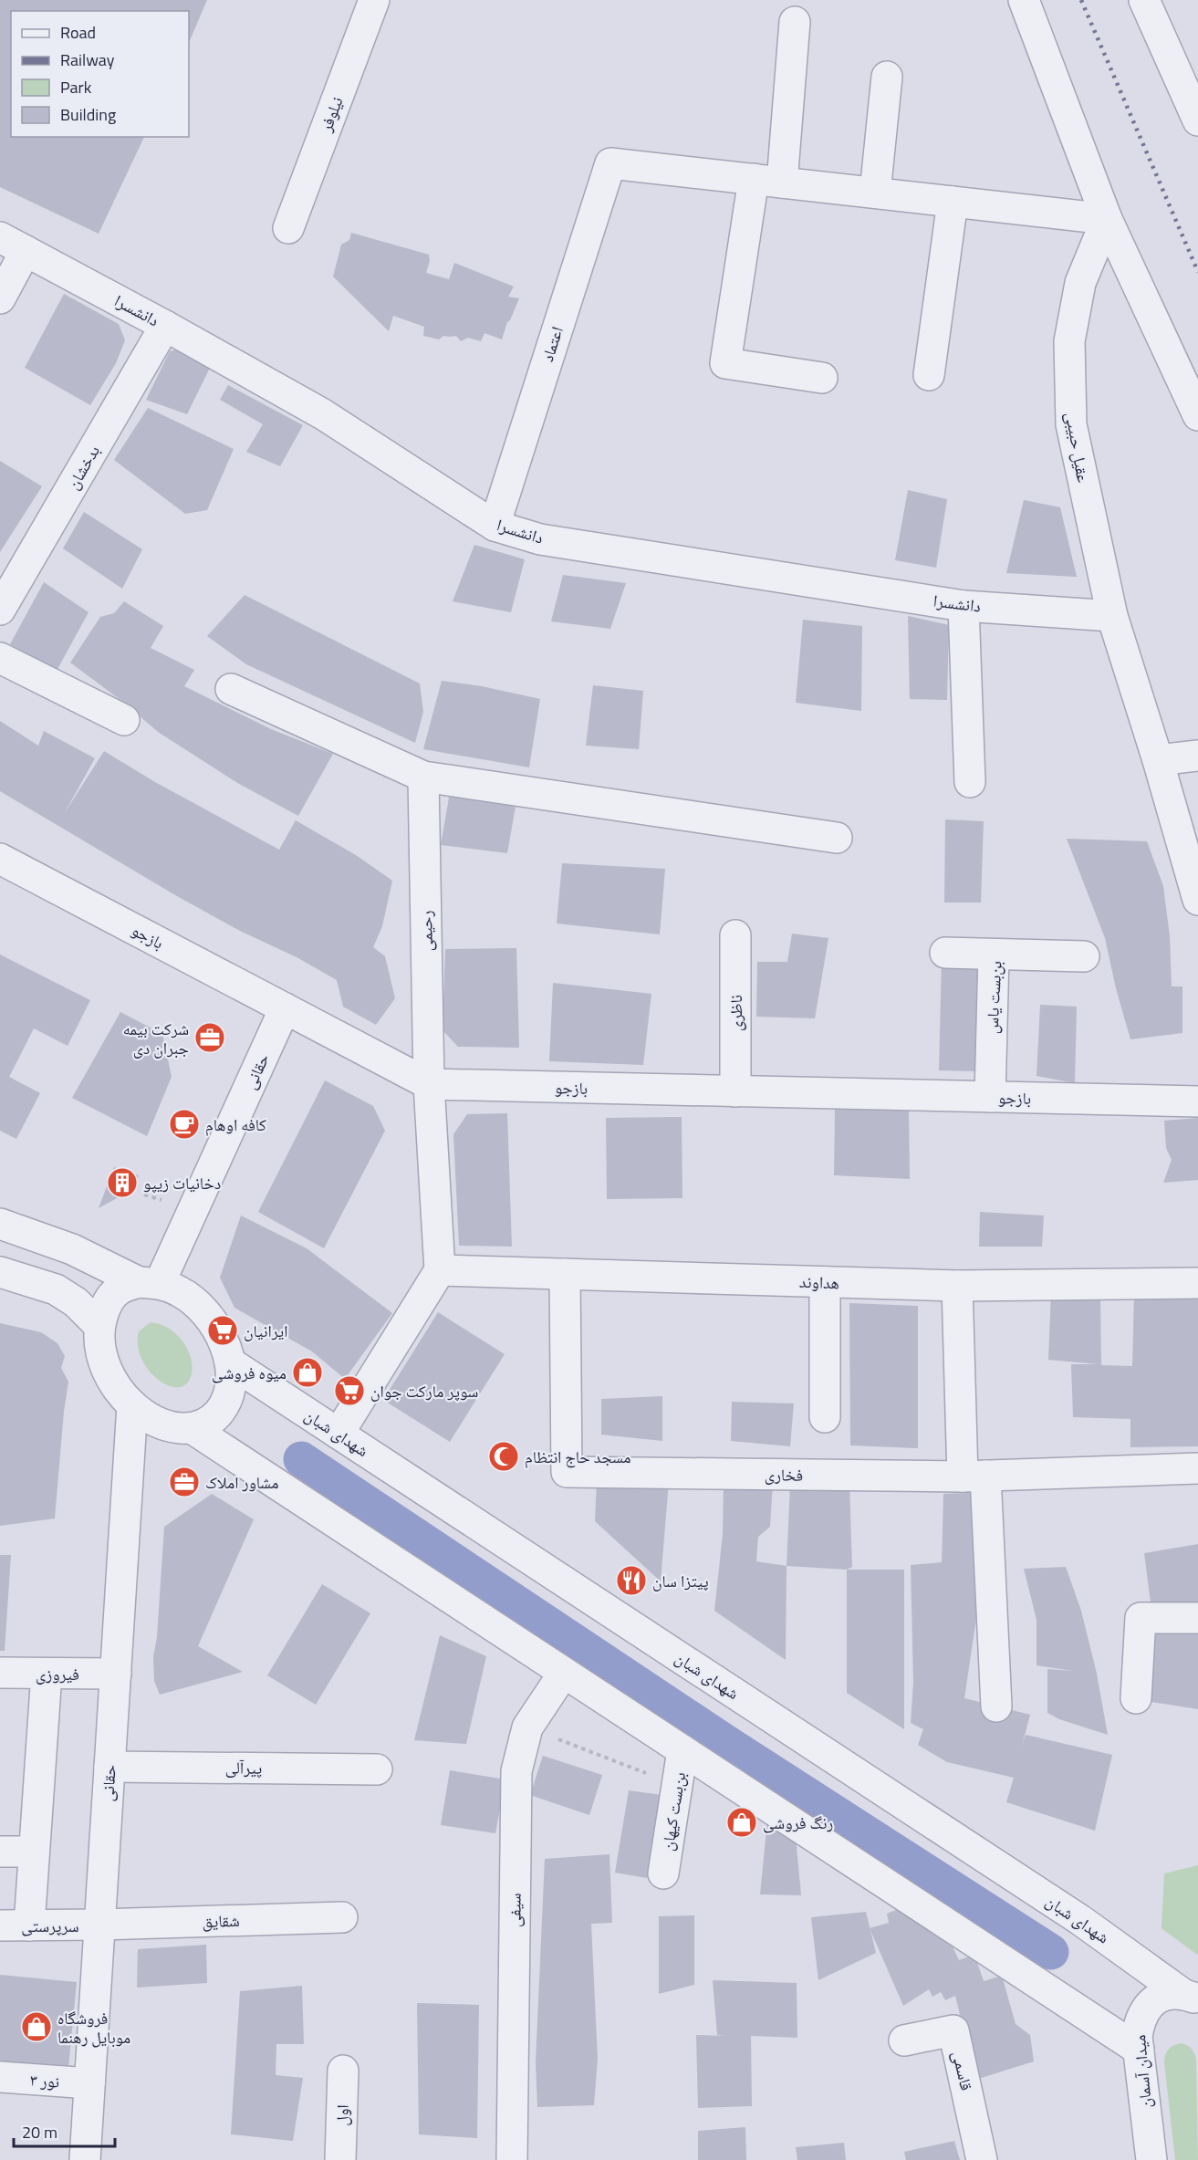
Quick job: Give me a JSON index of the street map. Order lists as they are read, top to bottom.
{
  "streets": {
    "street": [
      "نیلوفر",
      "دانشسرا",
      "اعتماد",
      "عقیل حبیبی",
      "بدخشان",
      "رحیمی",
      "بازجو",
      "بن‌بست یاس",
      "ناظری",
      "حقانی",
      "هداوند",
      "شهدای شبان",
      "فخاری",
      "فیروزی",
      "پیرآلی",
      "بن‌بست کیهان",
      "سیفی",
      "شقایق",
      "سرپرستی",
      "قاسمی",
      "میدان آسمان",
      "نور ۳",
      "اول"
    ]
  },
  "crossings": [
    ["دانشسرا", "اعتماد"],
    ["دانشسرا", "عقیل حبیبی"],
    ["دانشسرا", "بدخشان"],
    ["رحیمی", "بازجو"],
    ["رحیمی", "هداوند"],
    ["بازجو", "بن‌بست یاس"],
    ["بازجو", "ناظری"],
    ["بازجو", "حقانی"],
    ["حقانی", "شهدای شبان"],
    ["حقانی", "فیروزی"],
    ["حقانی", "پیرآلی"],
    ["حقانی", "شقایق"],
    ["حقانی", "سرپرستی"],
    ["حقانی", "نور ۳"],
    ["هداوند", "فخاری"],
    ["شهدای شبان", "میدان آسمان"],
    ["شقایق", "سرپرستی"]
  ],
  "places": {
    "office": ["شرکت بیمه جبران دی", "مشاور املاک"],
    "cafe": ["کافه اوهام"],
    "building": ["دخانیات زیپو"],
    "supermarket": ["ایرانیان", "سوپر مارکت جوان"],
    "shop": ["میوه فروشی", "رنگ فروشی", "فروشگاه موبایل رهنما"],
    "mosque": ["مسجد حاج انتظام"],
    "restaurant": ["پیتزا سان"]
  },
  "legend": [
    "Road",
    "Railway",
    "Park",
    "Building"
  ],
  "scale_bar": "20 m"
}
